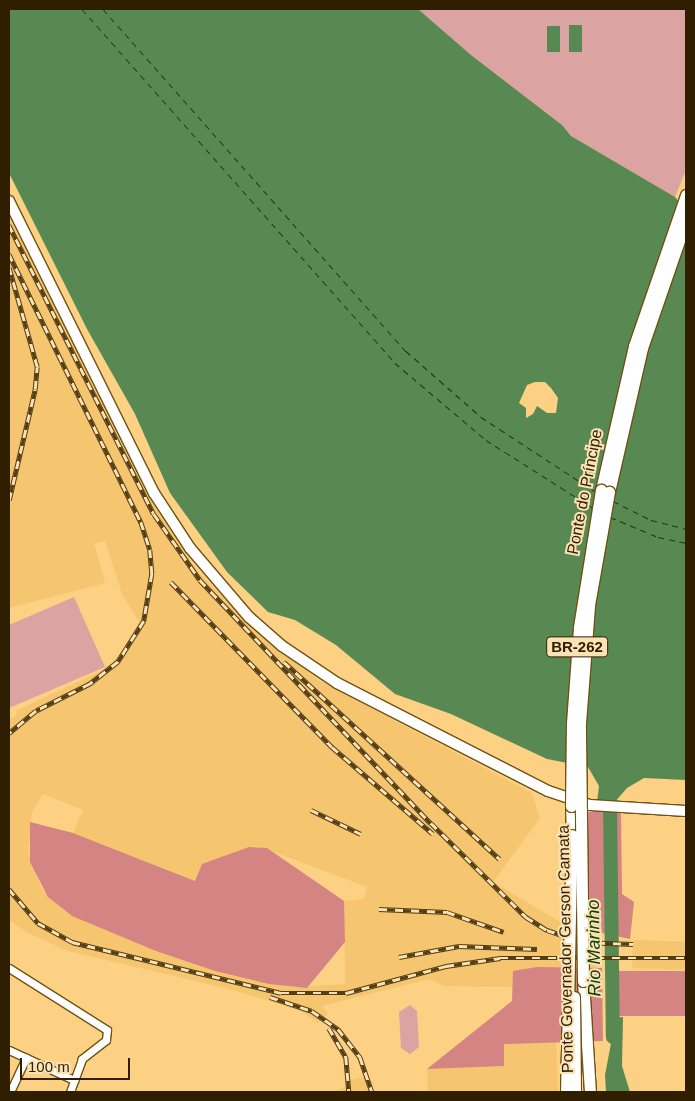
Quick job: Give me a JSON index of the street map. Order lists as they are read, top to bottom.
{
  "streets": {
    "main road": ["Ponte do Príncipe", "BR-262", "Ponte Governador Gerson Camata"]
  },
  "crossings": [
    ["Ponte do Príncipe", "Ponte Governador Gerson Camata"],
    ["BR-262", "Ponte Governador Gerson Camata"]
  ],
  "water": ["Rio Marinho"],
  "scale_bar": "100 m"
}
